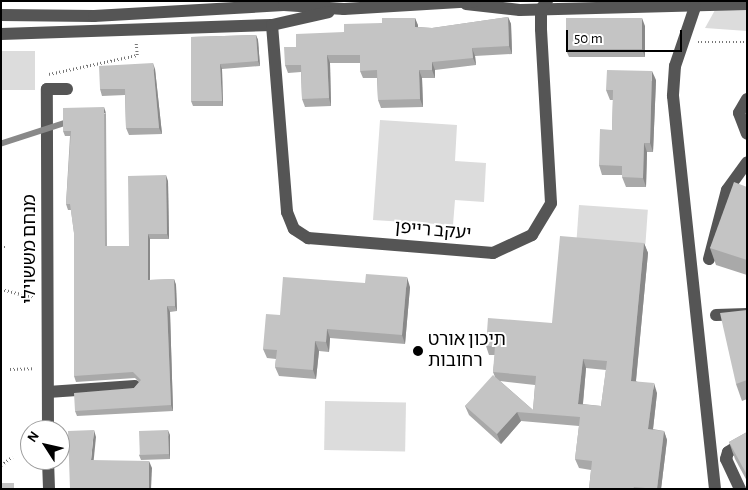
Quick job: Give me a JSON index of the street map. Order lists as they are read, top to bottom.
{
  "streets": {
    "street": ["יעקב רייפן", "מנחם מששוילי"]
  },
  "places": ["תיכון אורט רחובות"],
  "scale_bar": "50 m",
  "north": "top left"
}
